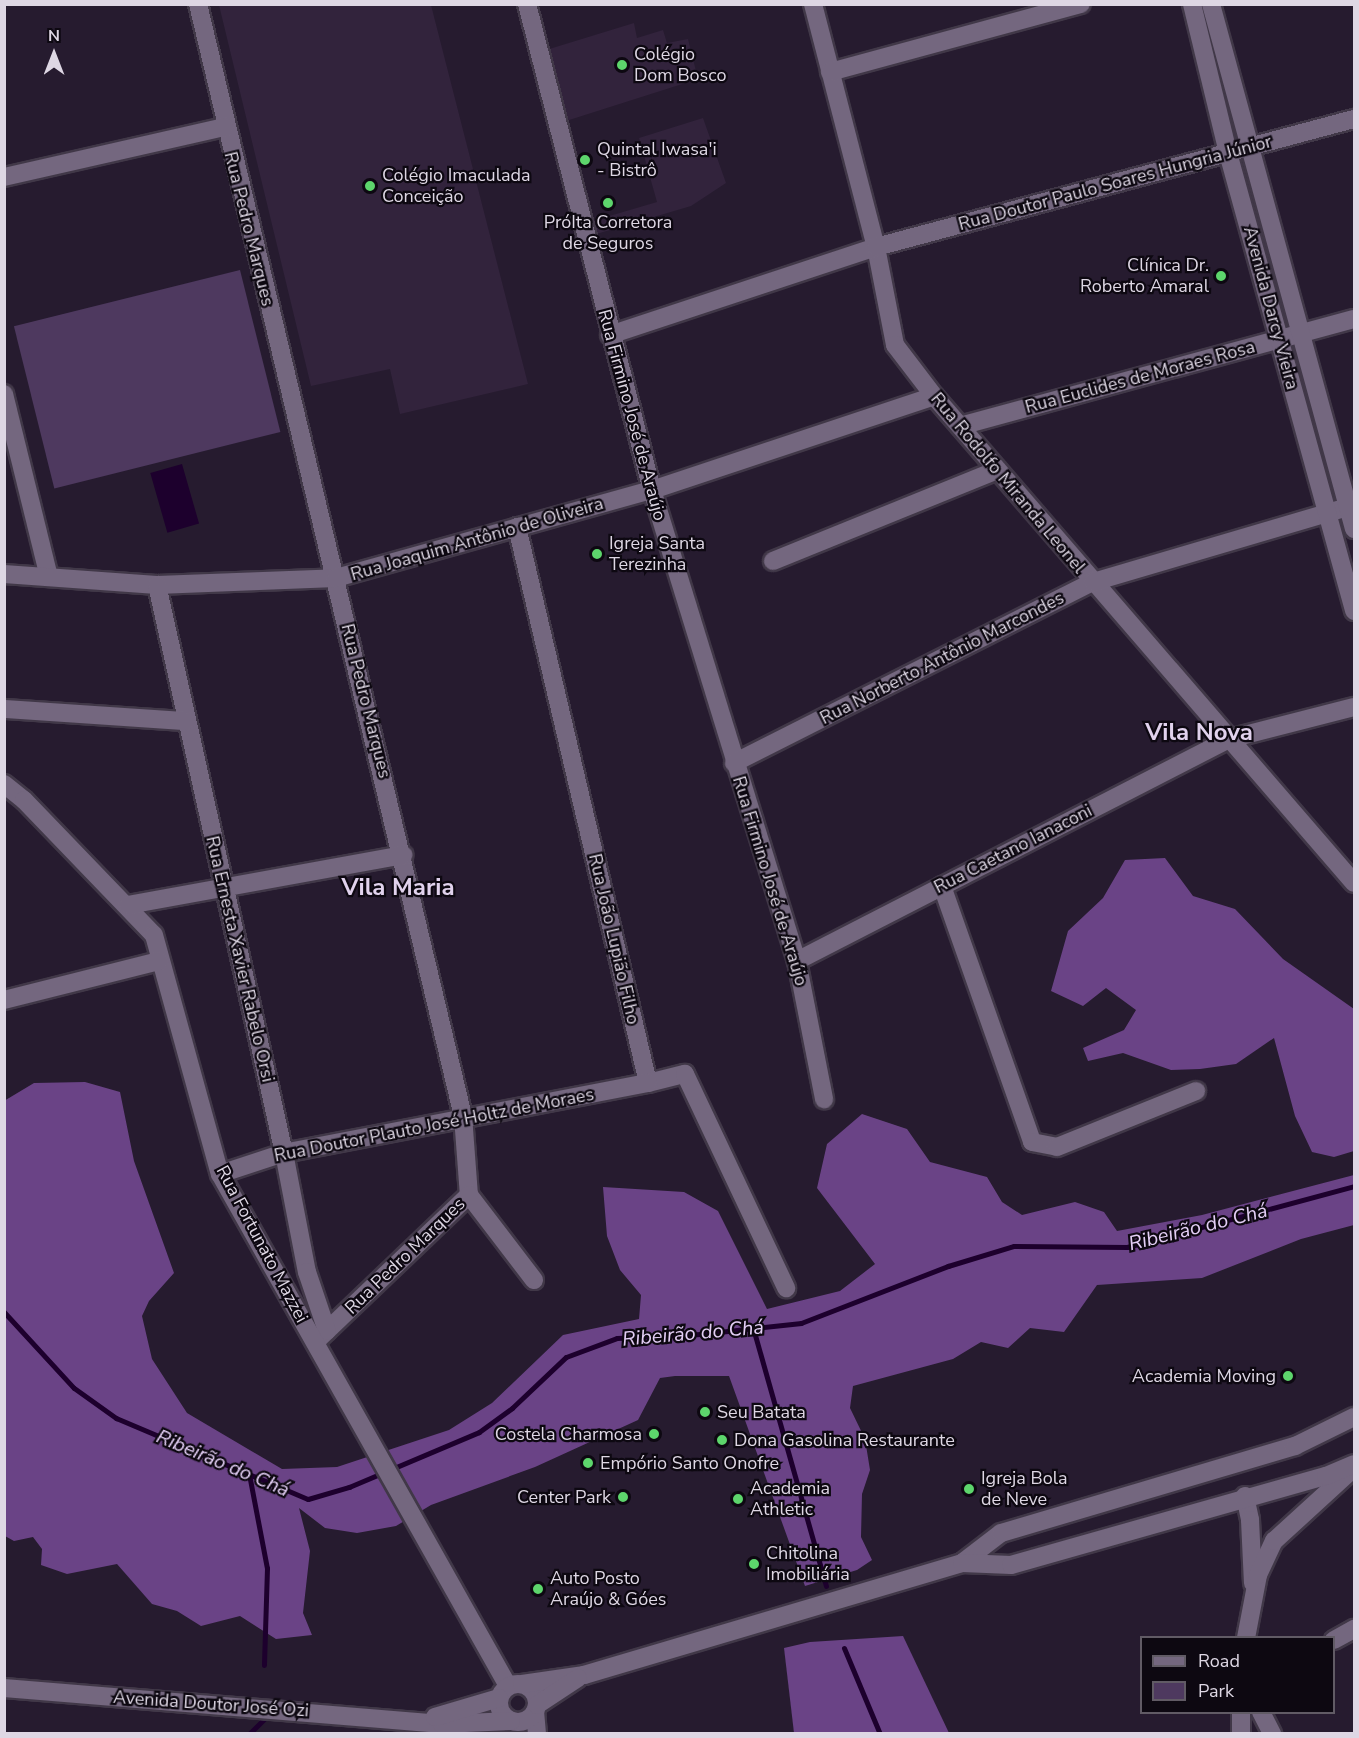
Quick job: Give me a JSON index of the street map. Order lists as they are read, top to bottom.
{
  "streets": {
    "street": [
      "Rua Doutor Paulo Soares Hungria Júnior",
      "Rua Pedro Marques",
      "Avenida Darcy Vieira",
      "Rua Euclides de Moraes Rosa",
      "Rua Firmino José de Araújo",
      "Rua Rodolfo Miranda Leonel",
      "Rua Joaquim Antônio de Oliveira",
      "Rua Norberto Antônio Marcondes",
      "Rua Caetano Ianaconi",
      "Rua João Lupião Filho",
      "Rua Ernesta Xavier Rabelo Orsi",
      "Rua Doutor Plauto José Holtz de Moraes",
      "Rua Fortunato Mazzei",
      "Avenida Doutor José Ozi"
    ]
  },
  "crossings": [
    ["Rua Doutor Paulo Soares Hungria Júnior", "Avenida Darcy Vieira"],
    ["Rua Doutor Paulo Soares Hungria Júnior", "Rua Firmino José de Araújo"],
    ["Rua Doutor Paulo Soares Hungria Júnior", "Rua Rodolfo Miranda Leonel"],
    ["Rua Pedro Marques", "Rua Joaquim Antônio de Oliveira"],
    ["Rua Pedro Marques", "Rua Ernesta Xavier Rabelo Orsi"],
    ["Rua Pedro Marques", "Rua Doutor Plauto José Holtz de Moraes"],
    ["Rua Pedro Marques", "Rua Fortunato Mazzei"],
    ["Avenida Darcy Vieira", "Rua Euclides de Moraes Rosa"],
    ["Avenida Darcy Vieira", "Rua Norberto Antônio Marcondes"],
    ["Rua Euclides de Moraes Rosa", "Rua Rodolfo Miranda Leonel"],
    ["Rua Firmino José de Araújo", "Rua Joaquim Antônio de Oliveira"],
    ["Rua Firmino José de Araújo", "Rua Norberto Antônio Marcondes"],
    ["Rua Firmino José de Araújo", "Rua Caetano Ianaconi"],
    ["Rua Rodolfo Miranda Leonel", "Rua Joaquim Antônio de Oliveira"],
    ["Rua Rodolfo Miranda Leonel", "Rua Norberto Antônio Marcondes"],
    ["Rua Rodolfo Miranda Leonel", "Rua Caetano Ianaconi"],
    ["Rua Joaquim Antônio de Oliveira", "Rua João Lupião Filho"],
    ["Rua Joaquim Antônio de Oliveira", "Rua Ernesta Xavier Rabelo Orsi"],
    ["Rua João Lupião Filho", "Rua Doutor Plauto José Holtz de Moraes"],
    ["Rua Ernesta Xavier Rabelo Orsi", "Rua Doutor Plauto José Holtz de Moraes"],
    ["Rua Ernesta Xavier Rabelo Orsi", "Rua Fortunato Mazzei"],
    ["Rua Doutor Plauto José Holtz de Moraes", "Rua Fortunato Mazzei"],
    ["Rua Fortunato Mazzei", "Avenida Doutor José Ozi"]
  ],
  "districts": ["Vila Nova", "Vila Maria"],
  "water": ["Ribeirão do Chá"],
  "places": [
    "Colégio Dom Bosco",
    "Quintal Iwasa'i - Bistrô",
    "Colégio Imaculada Conceição",
    "PróIta Corretora de Seguros",
    "Clínica Dr. Roberto Amaral",
    "Igreja Santa Terezinha",
    "Academia Moving",
    "Seu Batata",
    "Costela Charmosa",
    "Dona Gasolina Restaurante",
    "Empório Santo Onofre",
    "Igreja Bola de Neve",
    "Center Park",
    "Academia Athletic",
    "Chitolina Imobiliária",
    "Auto Posto Araújo & Góes"
  ],
  "legend": ["Road", "Park"],
  "north": "top"
}
